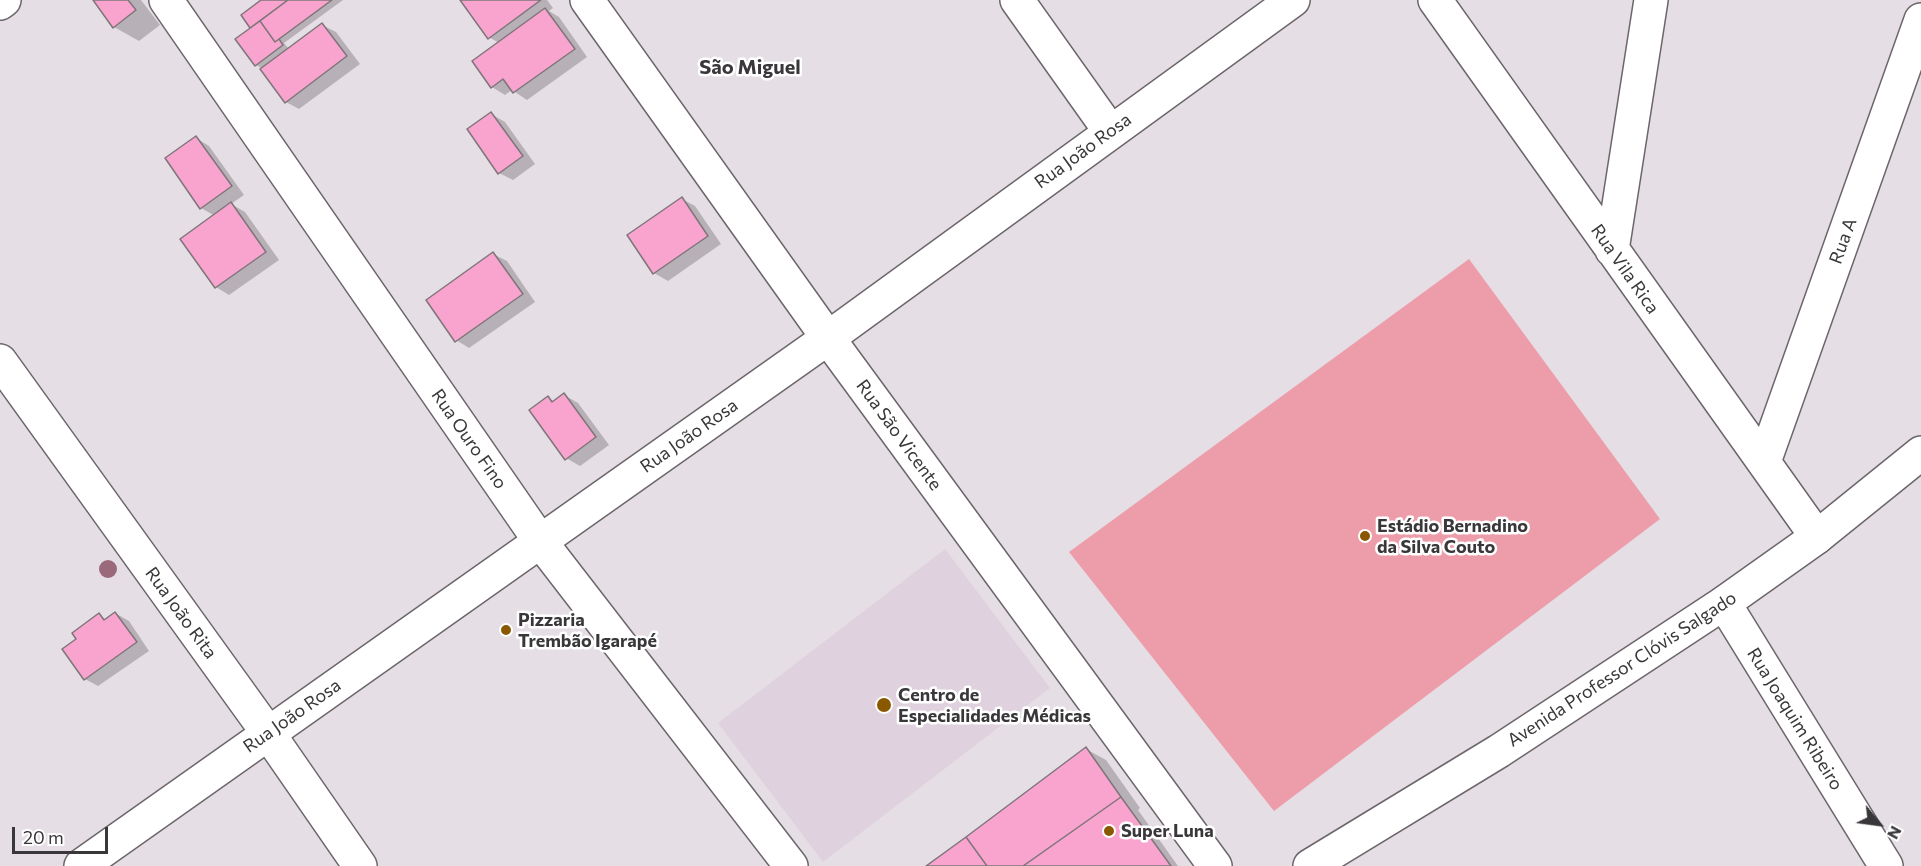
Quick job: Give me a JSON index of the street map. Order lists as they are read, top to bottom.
{
  "streets": {
    "street": [
      "Rua João Rosa",
      "Rua A",
      "Rua Vila Rica",
      "Rua São Vicente",
      "Rua Ouro Fino",
      "Rua João Rita",
      "Avenida Professor Clóvis Salgado",
      "Rua Joaquim Ribeiro"
    ]
  },
  "crossings": [
    ["Rua João Rosa", "Rua São Vicente"],
    ["Rua João Rosa", "Rua Ouro Fino"],
    ["Rua João Rosa", "Rua João Rita"],
    ["Rua A", "Rua Vila Rica"],
    ["Rua Vila Rica", "Avenida Professor Clóvis Salgado"],
    ["Avenida Professor Clóvis Salgado", "Rua Joaquim Ribeiro"]
  ],
  "districts": ["São Miguel"],
  "places": [
    "Estádio Bernadino da Silva Couto",
    "Pizzaria Trembão Igarapé",
    "Centro de Especialidades Médicas",
    "Super Luna"
  ],
  "scale_bar": "20 m",
  "north": "bottom right"
}
